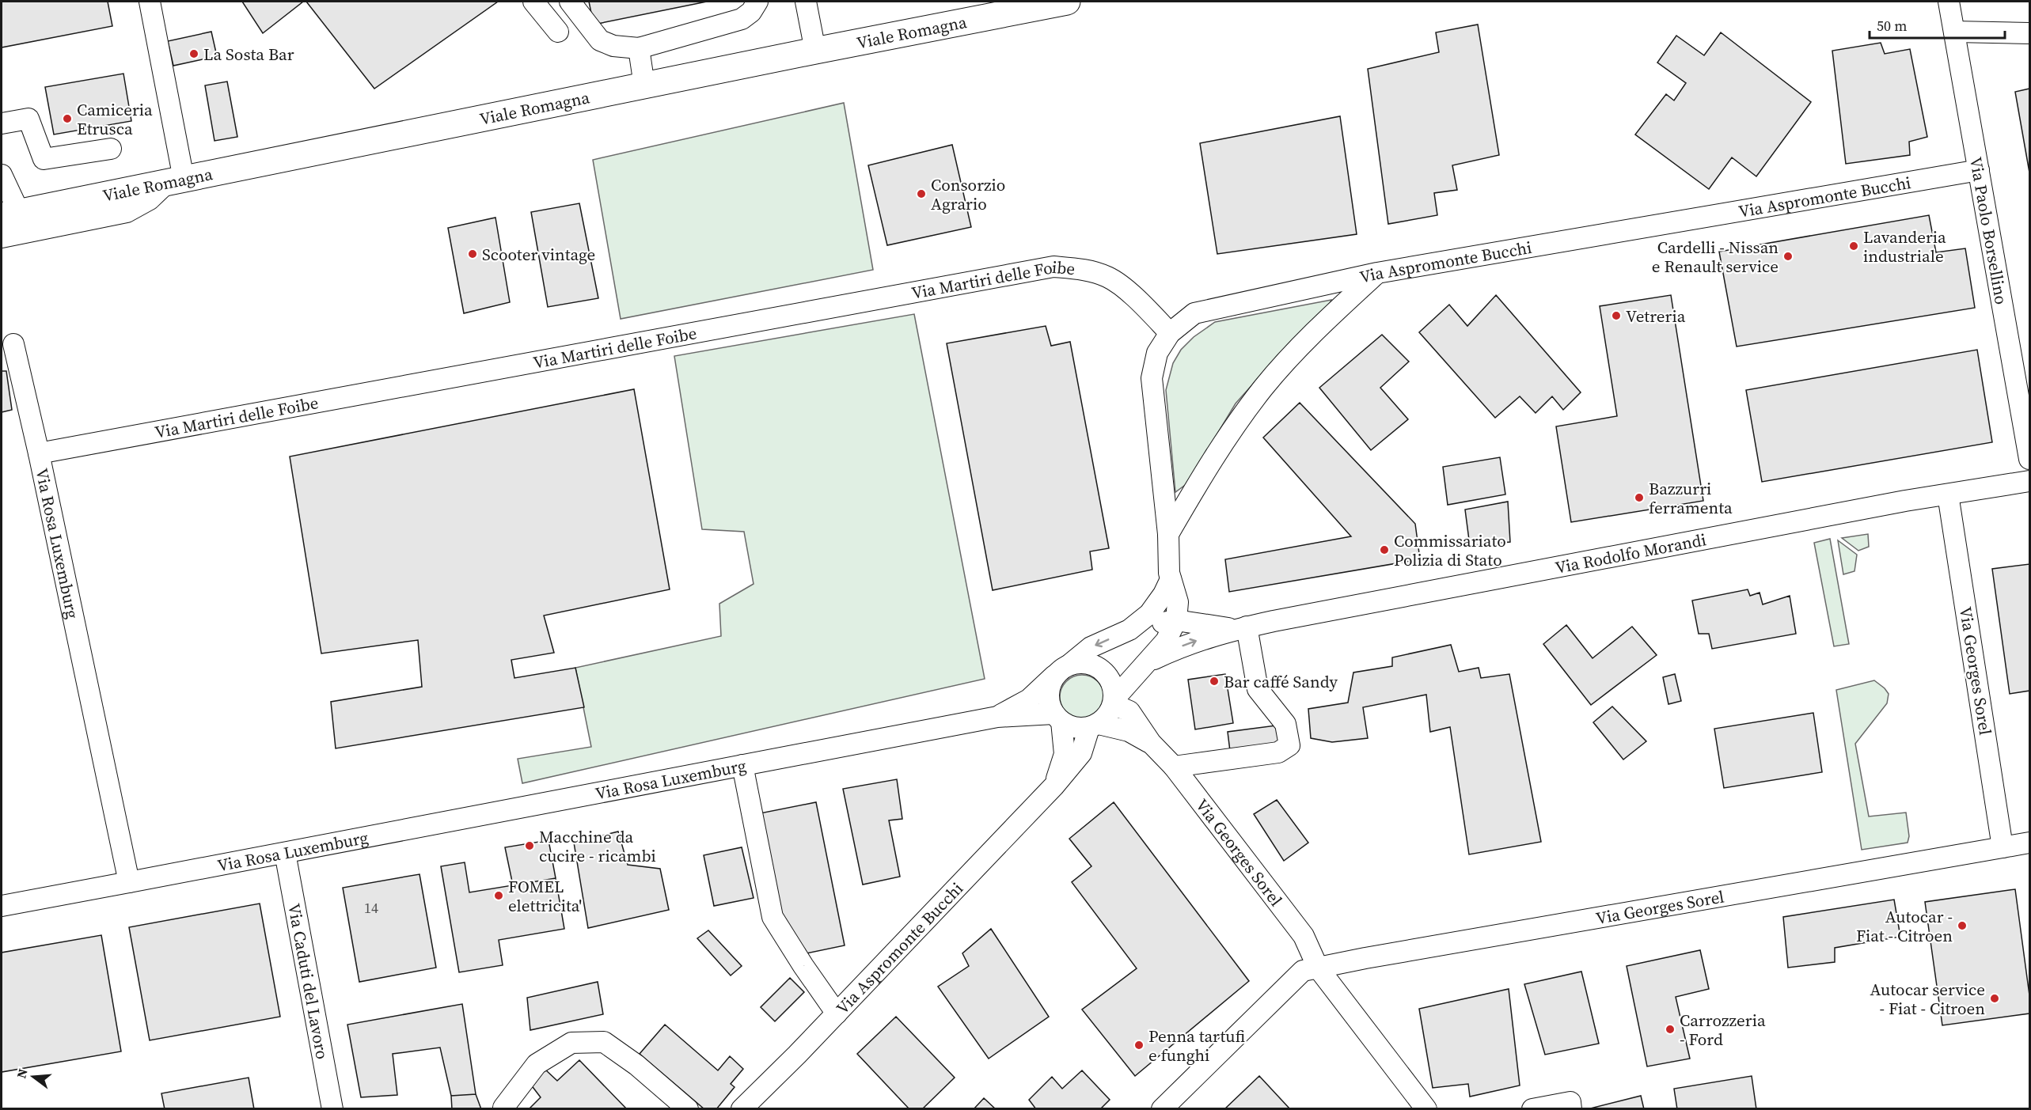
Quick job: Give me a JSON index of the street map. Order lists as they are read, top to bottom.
{
  "streets": {
    "main road": ["Viale Romagna"],
    "street": [
      "Via Aspromonte Bucchi",
      "Via Paolo Borsellino",
      "Via Martiri delle Foibe",
      "Via Rosa Luxemburg",
      "Via Rodolfo Morandi",
      "Via Georges Sorel",
      "Via Caduti del Lavoro"
    ]
  },
  "crossings": [
    ["Via Aspromonte Bucchi", "Via Paolo Borsellino"],
    ["Via Aspromonte Bucchi", "Via Martiri delle Foibe"],
    ["Via Aspromonte Bucchi", "Via Rosa Luxemburg"],
    ["Via Aspromonte Bucchi", "Via Rodolfo Morandi"],
    ["Via Aspromonte Bucchi", "Via Georges Sorel"],
    ["Via Martiri delle Foibe", "Via Rosa Luxemburg"],
    ["Via Rosa Luxemburg", "Via Georges Sorel"],
    ["Via Rosa Luxemburg", "Via Caduti del Lavoro"],
    ["Via Rodolfo Morandi", "Via Georges Sorel"]
  ],
  "places": [
    "La Sosta Bar",
    "Camiceria Etrusca",
    "Consorzio Agrario",
    "Lavanderia industriale",
    "Scooter vintage",
    "Cardelli - Nissan e Renault service",
    "Vetreria",
    "Bazzurri ferramenta",
    "Commissariato Polizia di Stato",
    "Bar caffé Sandy",
    "Macchine da cucire - ricambi",
    "FOMEL elettricita'",
    "Autocar - Fiat - Citroen",
    "Autocar service - Fiat - Citroen",
    "Carrozzeria - Ford",
    "Penna tartufi e funghi"
  ],
  "house_numbers": ["14"],
  "scale_bar": "50 m",
  "north": "left"
}
